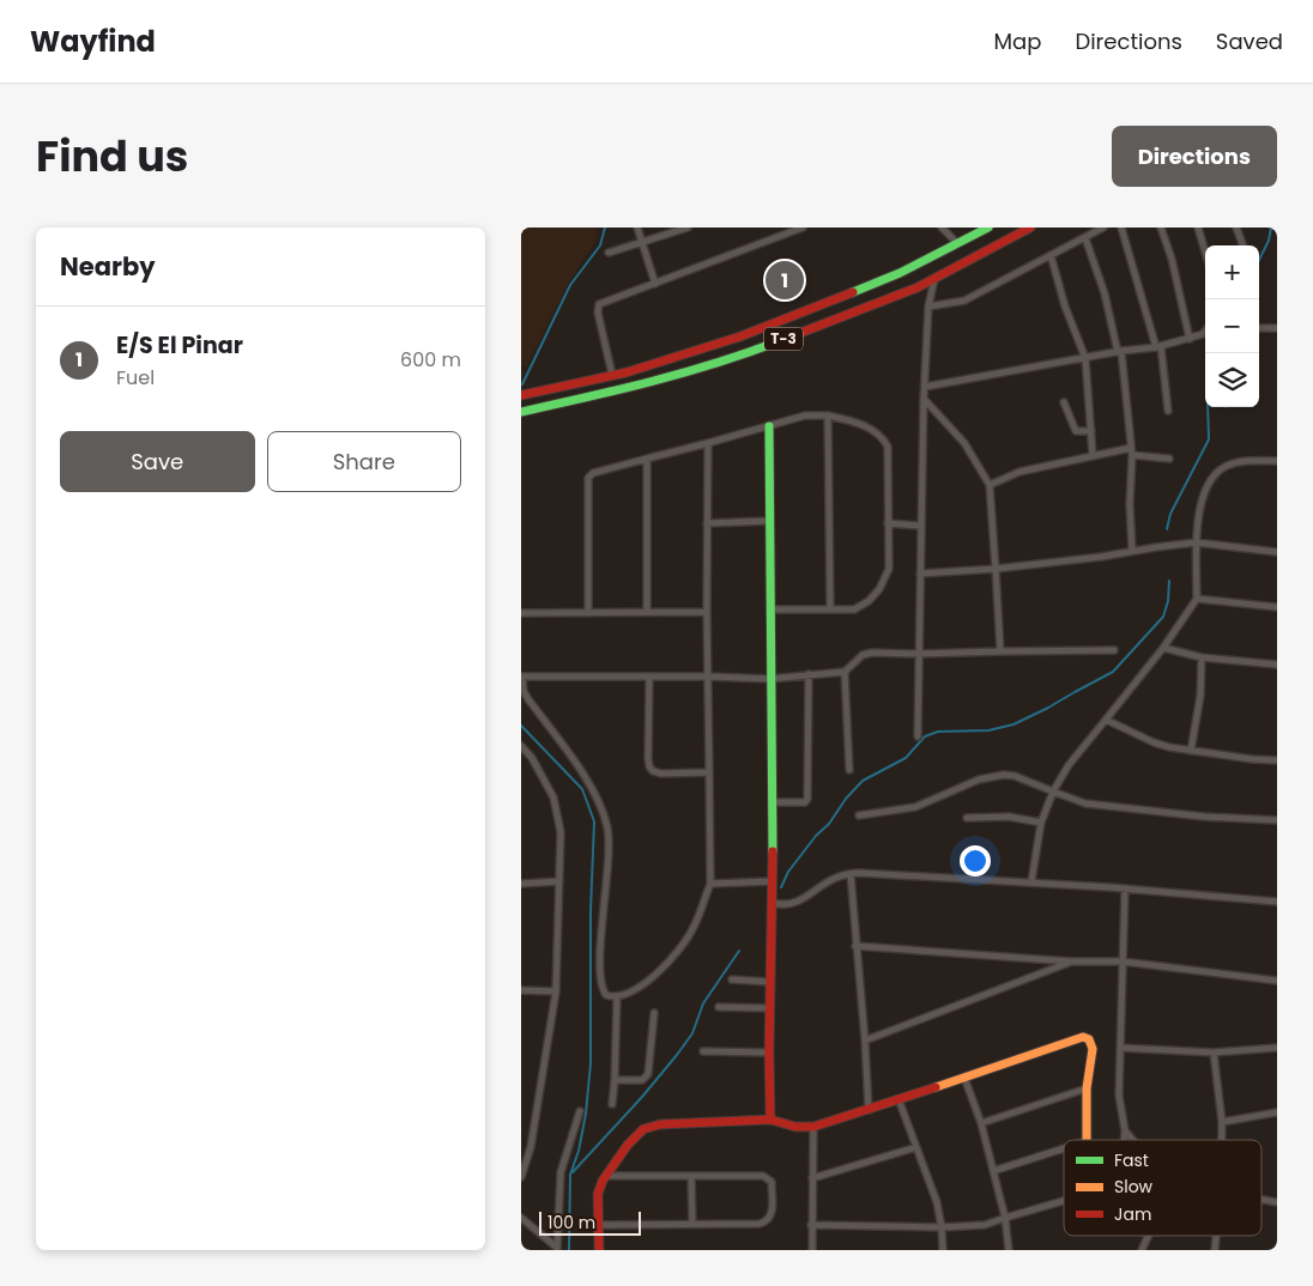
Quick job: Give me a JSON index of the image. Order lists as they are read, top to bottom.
{
  "streets": {
    "street": ["T-3"]
  },
  "legend": ["Fast", "Slow", "Jam"],
  "scale_bar": "100 m",
  "page": {
    "header": "Wayfind",
    "nav": ["Map", "Directions", "Saved"],
    "title": "Find us",
    "buttons": [
      "Directions",
      ["Save", "Share"]
    ],
    "heading": "Nearby",
    "map_buttons": ["+", "−"],
    "pins": "1",
    "list": [
      {
        "mark": "1",
        "name": "E/S El Pinar",
        "note": "Fuel",
        "value": "600 m"
      }
    ],
    "scale": "100 m"
  }
}
